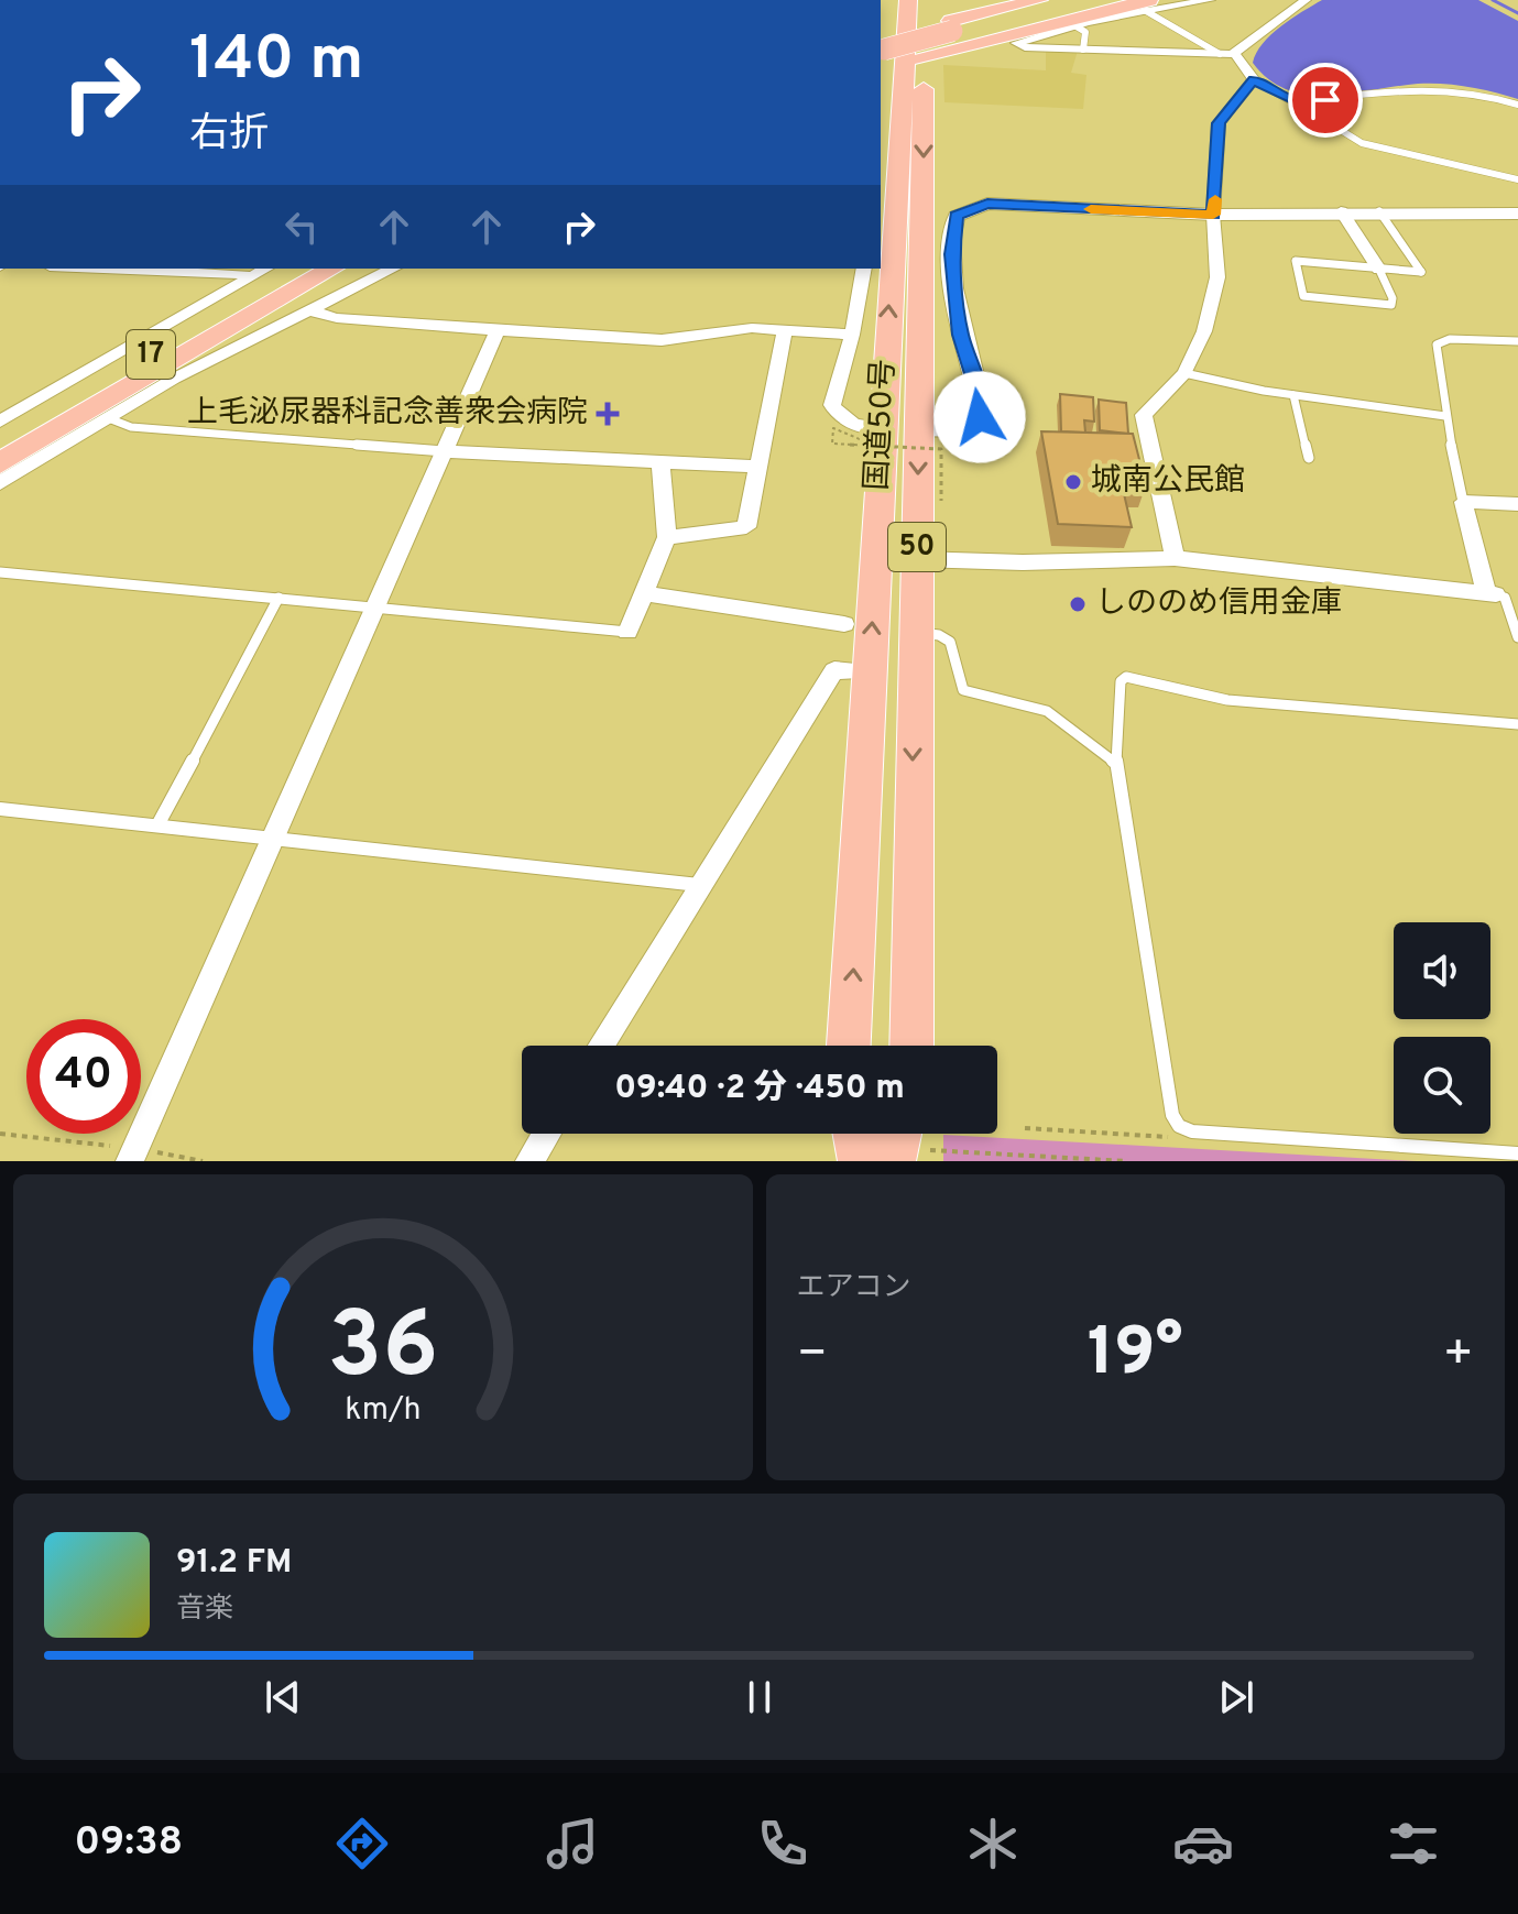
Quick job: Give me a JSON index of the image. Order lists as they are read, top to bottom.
{
  "streets": {
    "highway": ["17", "国道50号", "50"]
  },
  "places": {
    "health": ["上毛泌尿器科記念善衆会病院"],
    "other": ["城南公民館", "しののめ信用金庫"]
  },
  "page": {
    "turn": ["140 m", "右折"],
    "limit": "40",
    "trip": "09:40 · 2 分 · 450 m",
    "tile": "エアコン",
    "heat": ["−", "19°", "+"],
    "song": ["91.2 FM", "音楽"],
    "tabs": "09:38",
    "gauge": ["36", "km/h"]
  }
}
